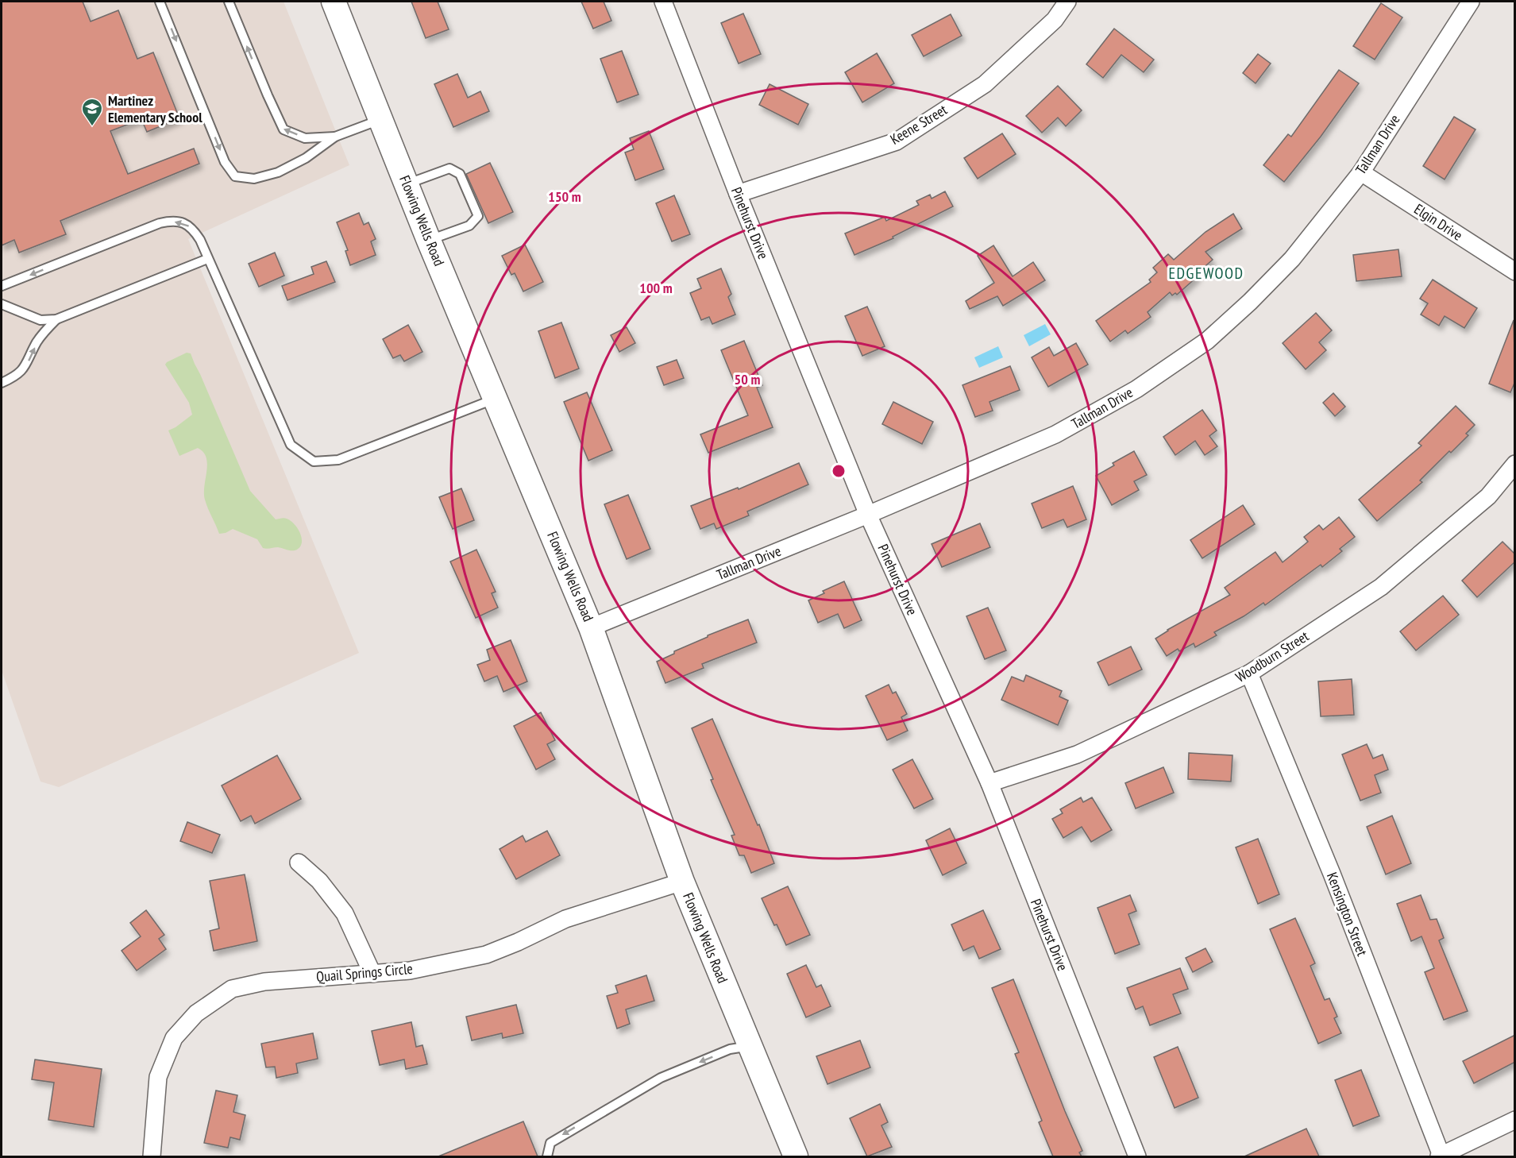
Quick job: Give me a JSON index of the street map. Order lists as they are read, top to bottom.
{
  "streets": {
    "main road": ["Flowing Wells Road"],
    "street": [
      "Keene Street",
      "Tallman Drive",
      "Elgin Drive",
      "Pinehurst Drive",
      "Woodburn Street",
      "Kensington Street",
      "Quail Springs Circle"
    ]
  },
  "crossings": [
    ["Keene Street", "Pinehurst Drive"],
    ["Tallman Drive", "Flowing Wells Road"],
    ["Tallman Drive", "Elgin Drive"],
    ["Tallman Drive", "Pinehurst Drive"],
    ["Flowing Wells Road", "Quail Springs Circle"],
    ["Pinehurst Drive", "Woodburn Street"],
    ["Woodburn Street", "Kensington Street"]
  ],
  "districts": ["EDGEWOOD"],
  "places": {
    "school or university": ["Martinez Elementary School"]
  },
  "rings": ["150 m", "100 m", "50 m"]
}
